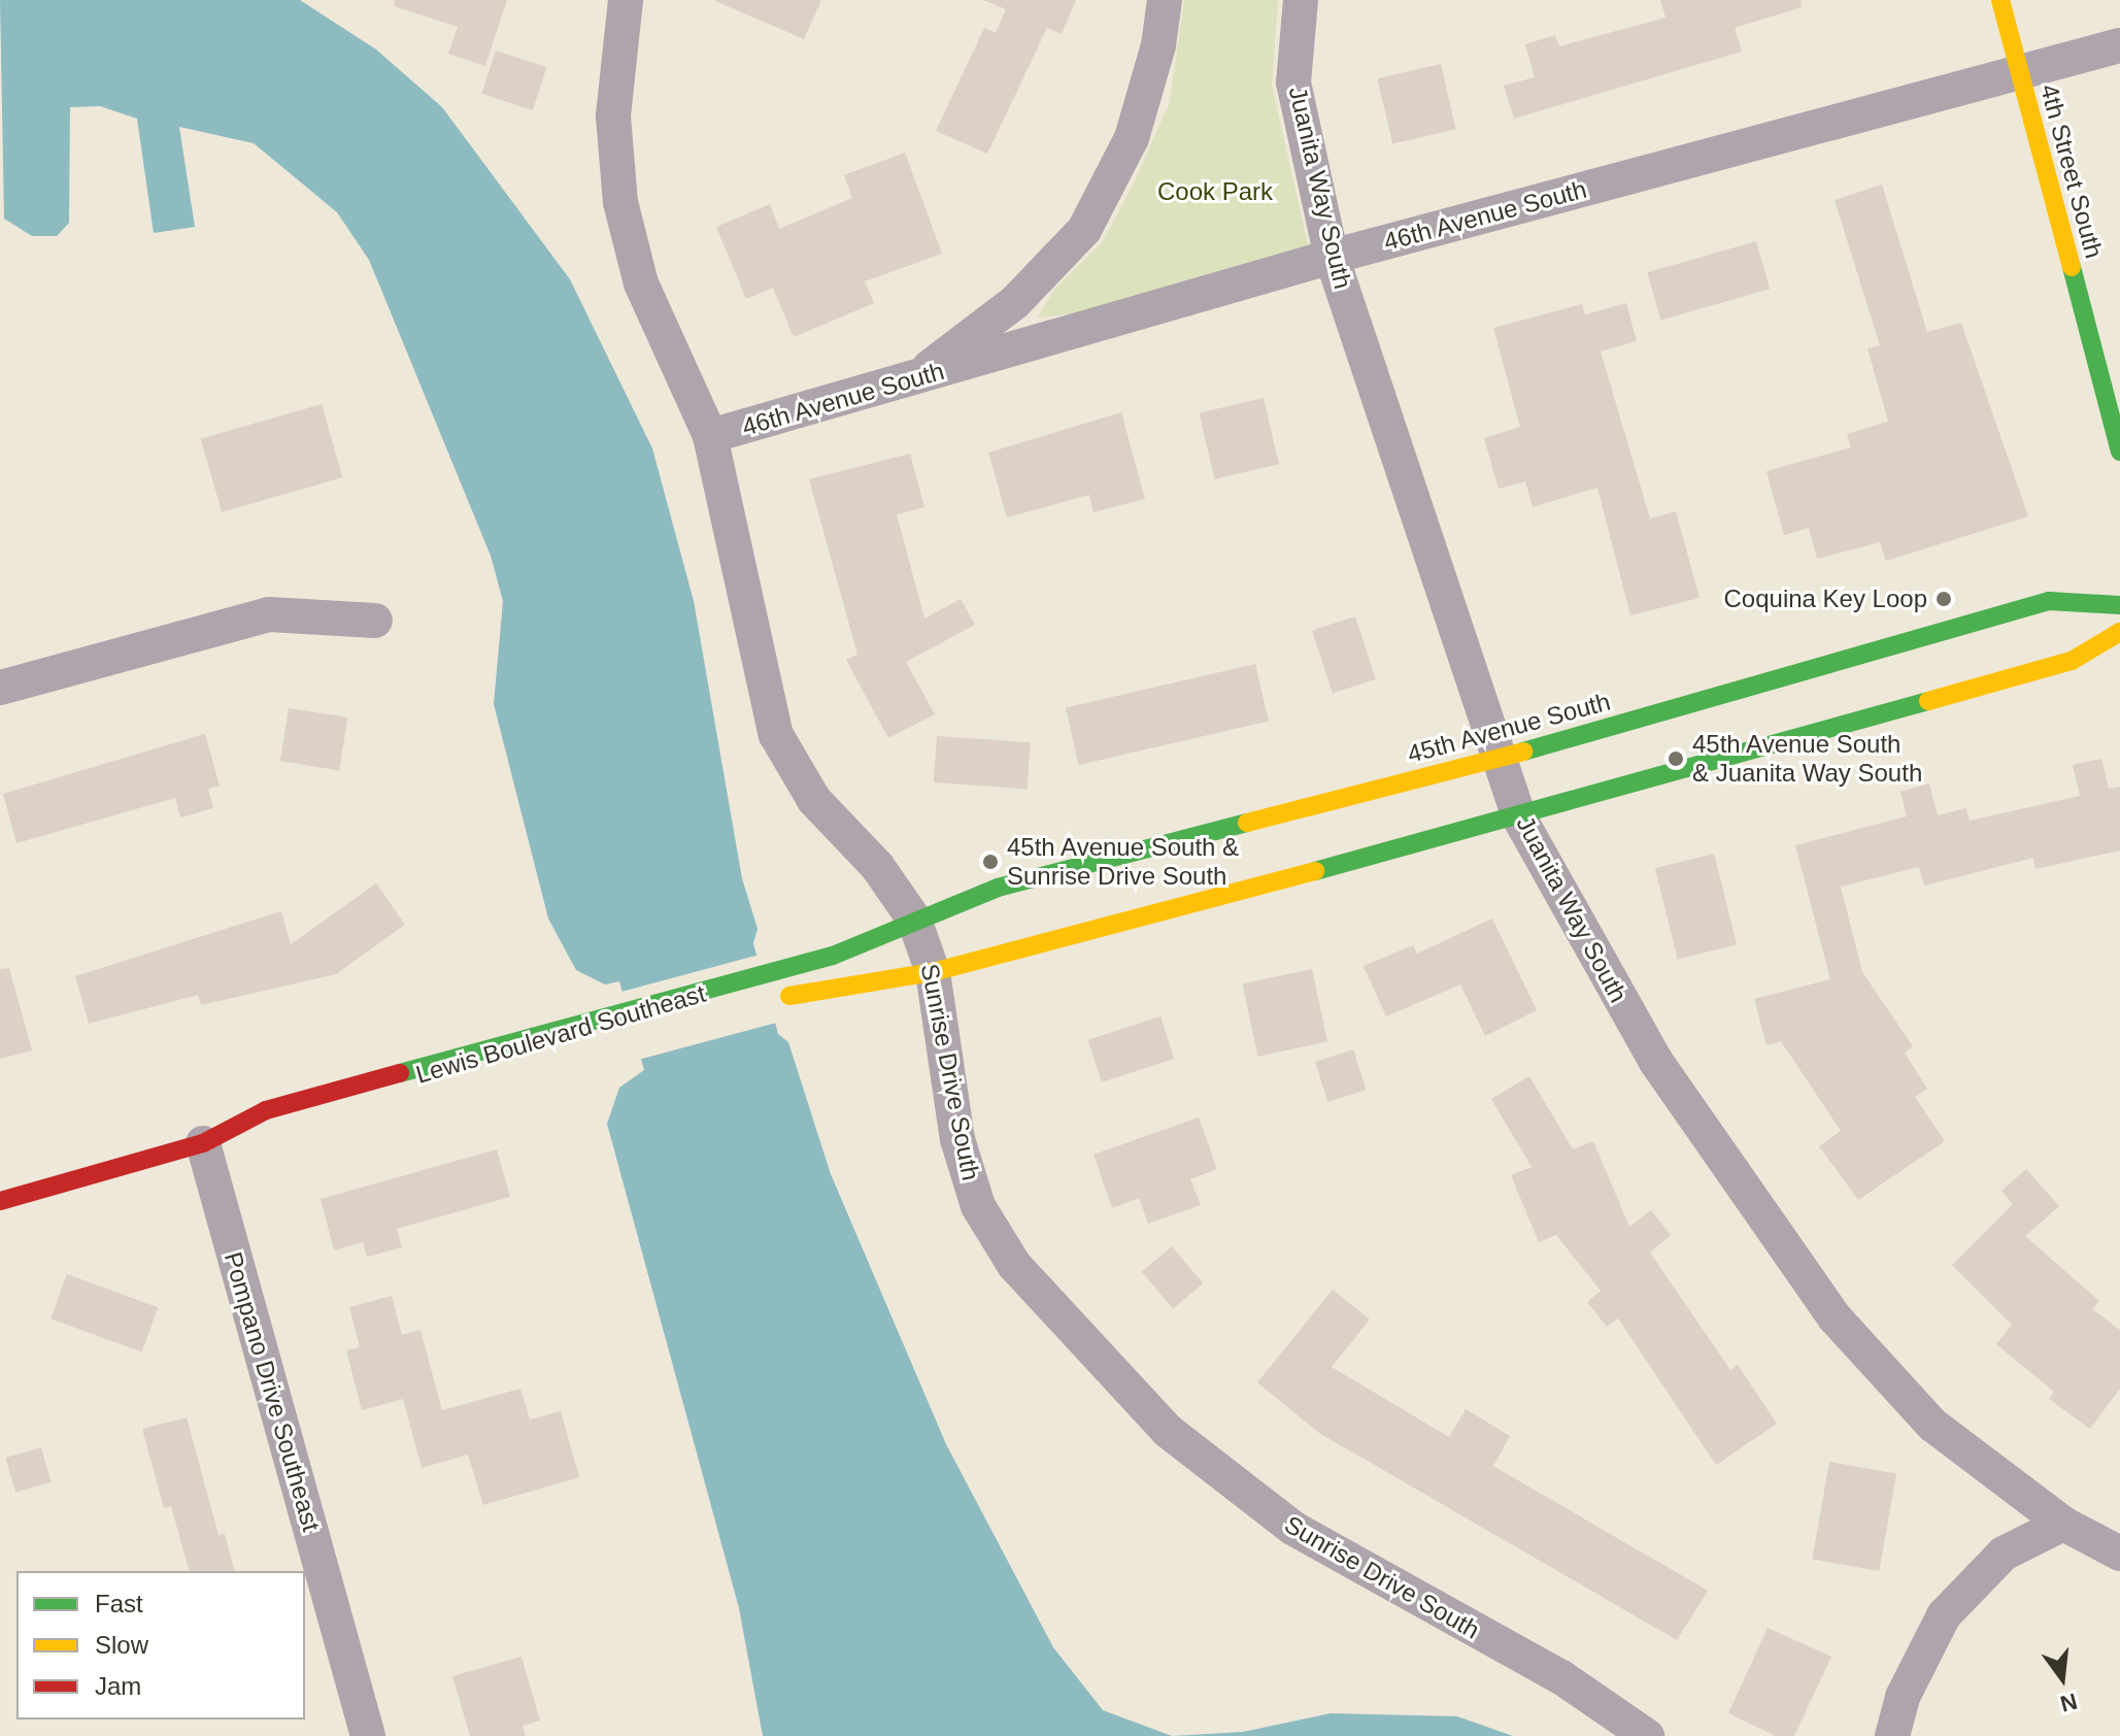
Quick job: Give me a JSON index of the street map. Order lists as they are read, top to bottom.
{
  "streets": {
    "street": [
      "4th Street South",
      "Juanita Way South",
      "46th Avenue South",
      "45th Avenue South",
      "Lewis Boulevard Southeast",
      "Sunrise Drive South",
      "Pompano Drive Southeast"
    ]
  },
  "crossings": [
    ["4th Street South", "46th Avenue South"],
    ["Juanita Way South", "46th Avenue South"],
    ["Juanita Way South", "45th Avenue South"],
    ["46th Avenue South", "Sunrise Drive South"],
    ["45th Avenue South", "Lewis Boulevard Southeast"],
    ["45th Avenue South", "Sunrise Drive South"],
    ["Lewis Boulevard Southeast", "Sunrise Drive South"],
    ["Lewis Boulevard Southeast", "Pompano Drive Southeast"]
  ],
  "parks": ["Cook Park"],
  "places": ["Coquina Key Loop", "45th Avenue South & Juanita Way South", "45th Avenue South & Sunrise Drive South"],
  "legend": ["Fast", "Slow", "Jam"],
  "north": "bottom"
}
